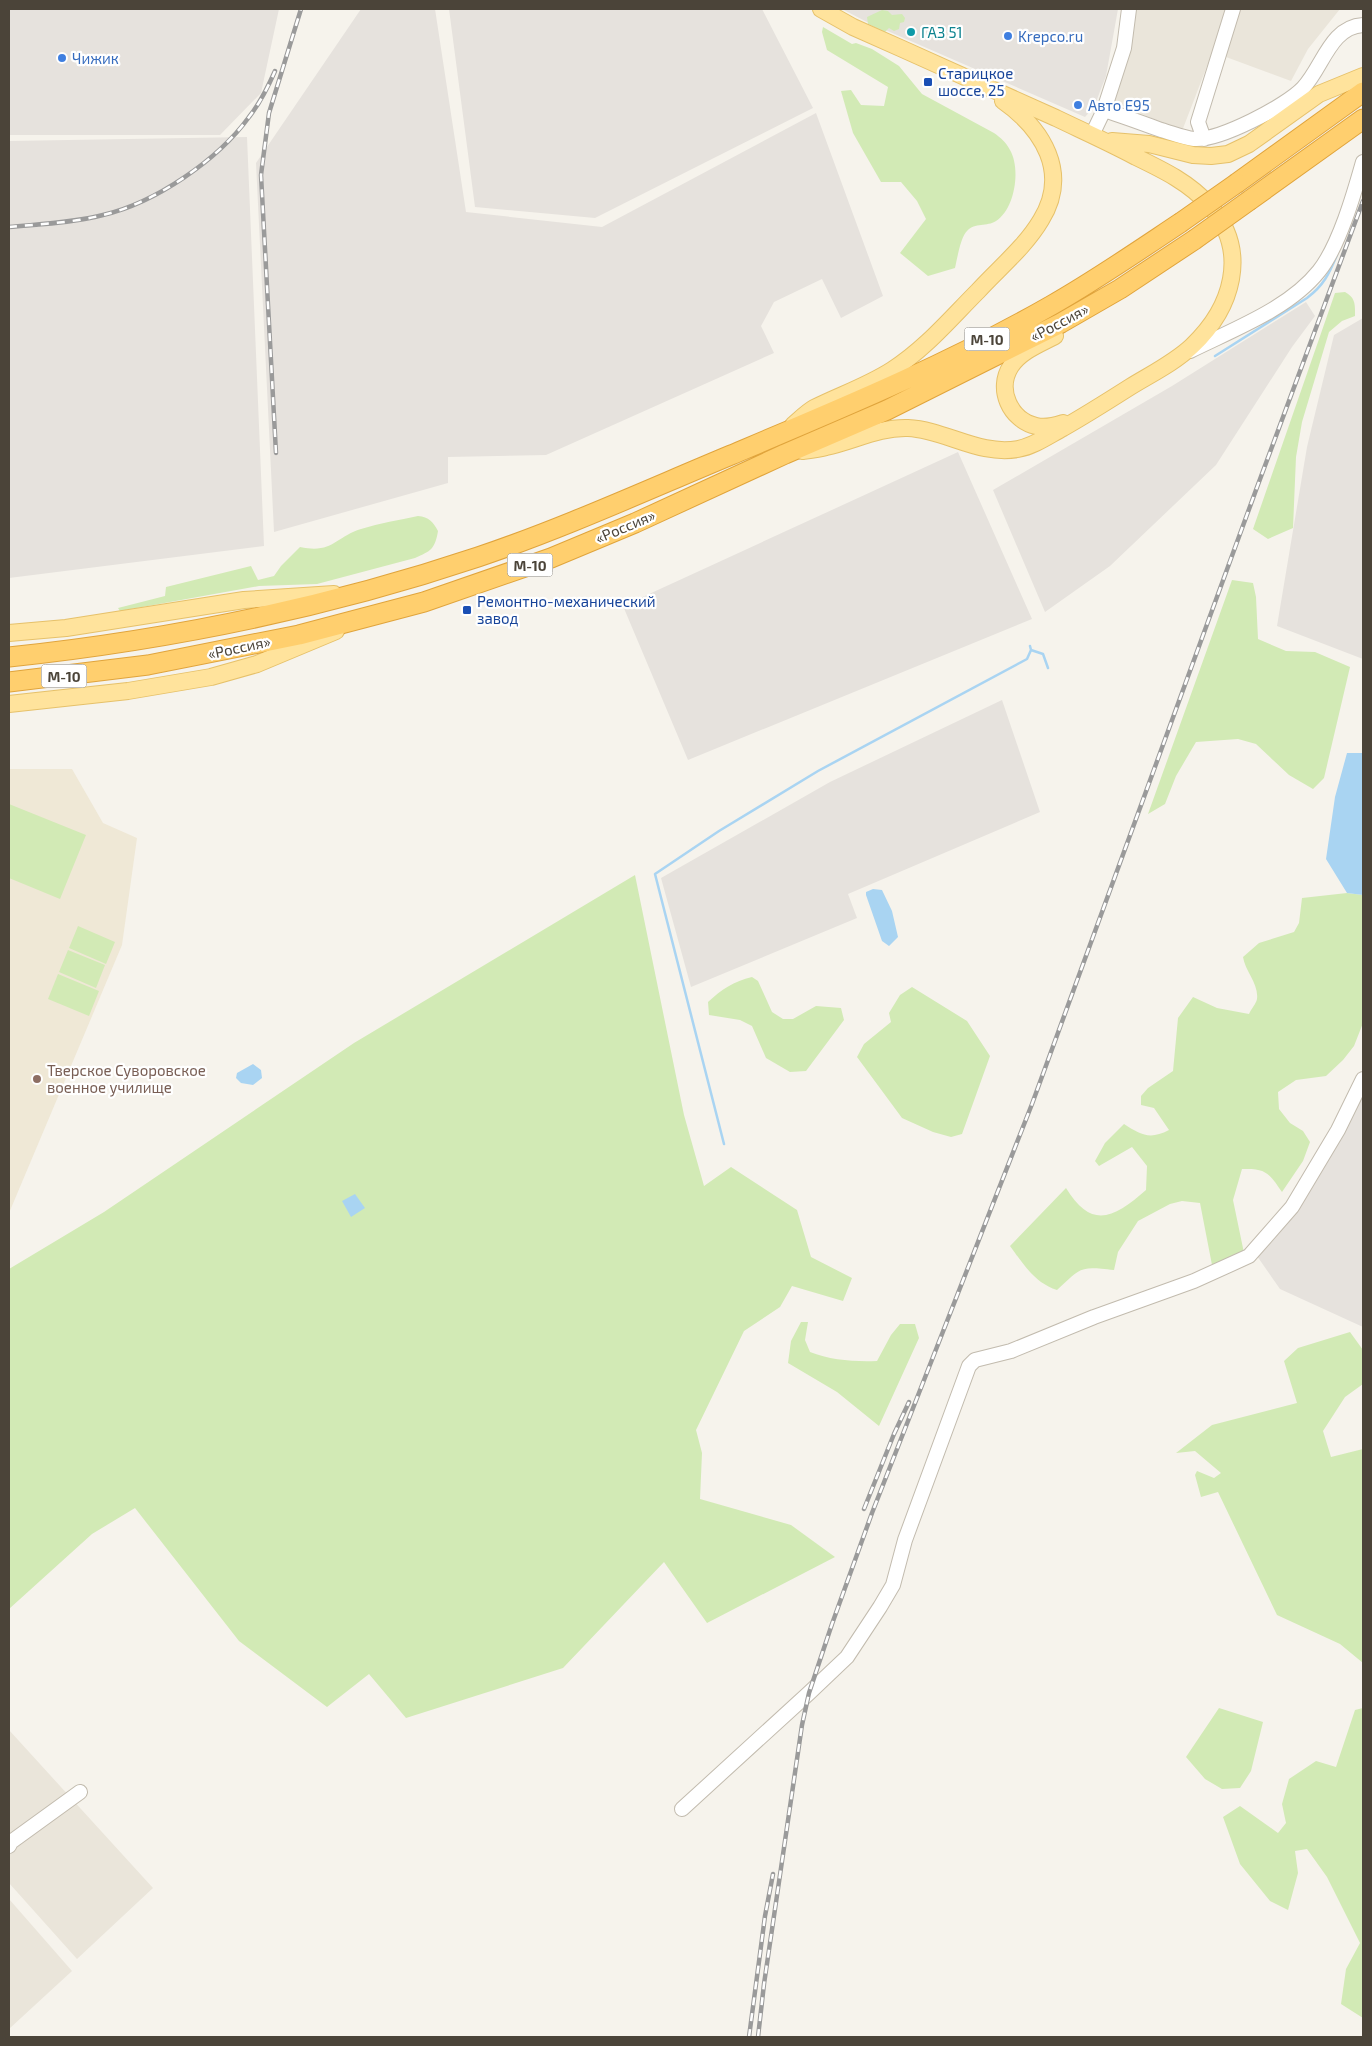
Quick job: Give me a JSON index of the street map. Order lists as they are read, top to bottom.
{
  "streets": {
    "highway": ["«Россия»", "М-10"]
  },
  "places": {
    "other": [
      "ГАЗ 51",
      "Krepco.ru",
      "Чижик",
      "Авто E95",
      "Тверское Суворовское военное училище"
    ],
    "transit": ["Старицкое шоссе, 25", "Ремонтно-механический завод"]
  }
}
